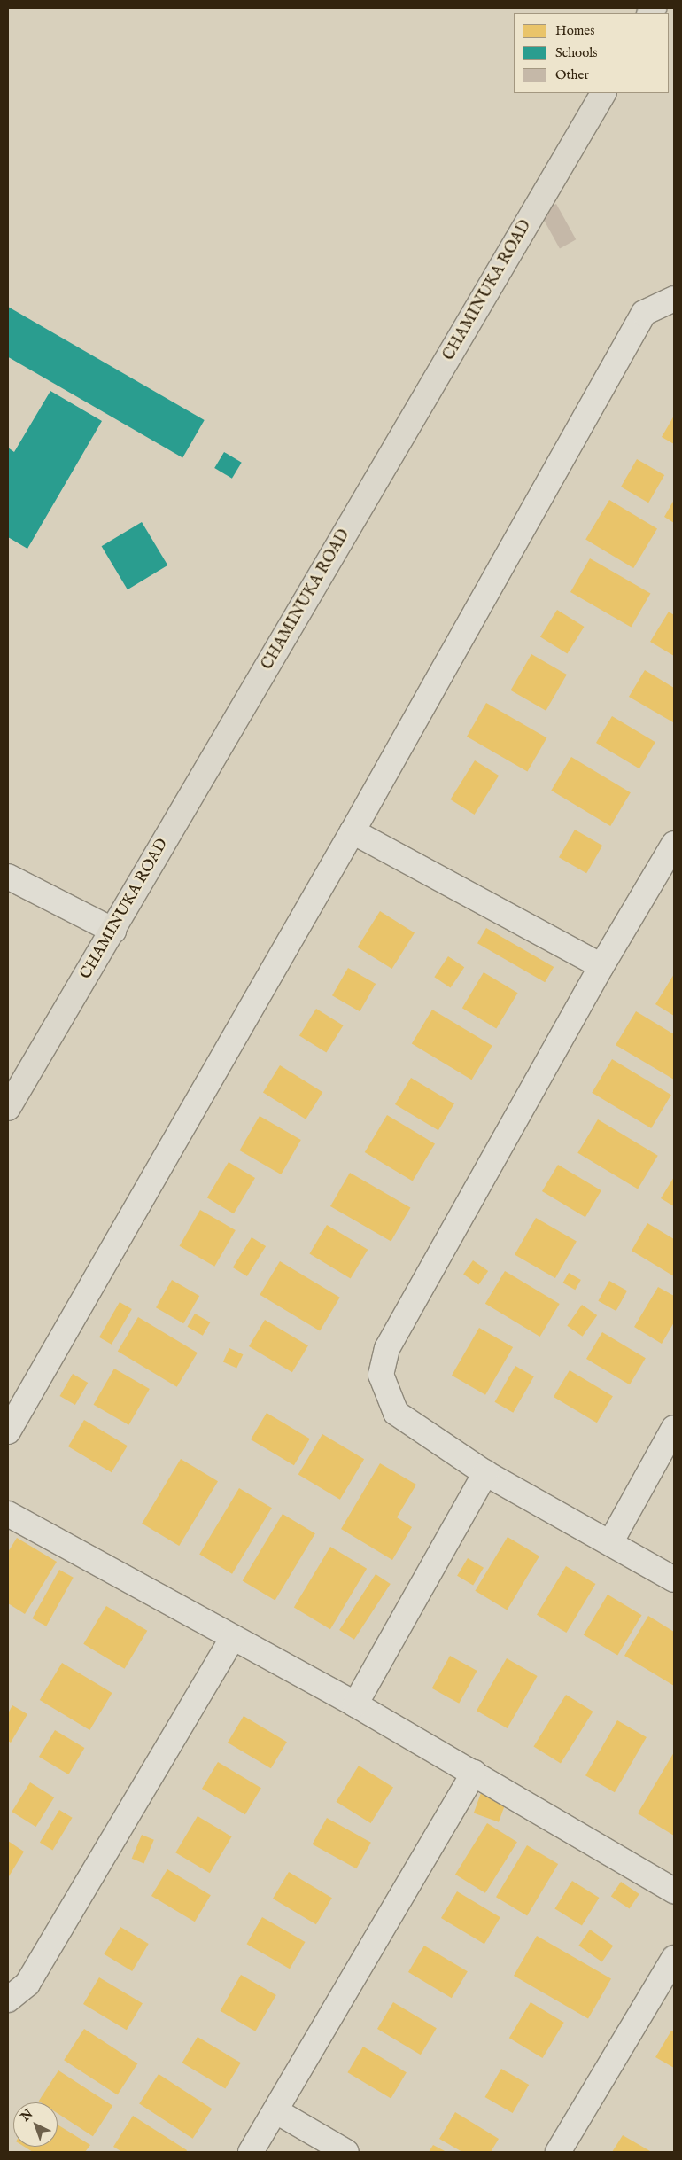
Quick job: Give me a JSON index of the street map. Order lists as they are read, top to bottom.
{
  "streets": {
    "main road": ["CHAMINUKA ROAD"]
  },
  "legend": ["Homes", "Schools", "Other"],
  "north": "top left"
}
